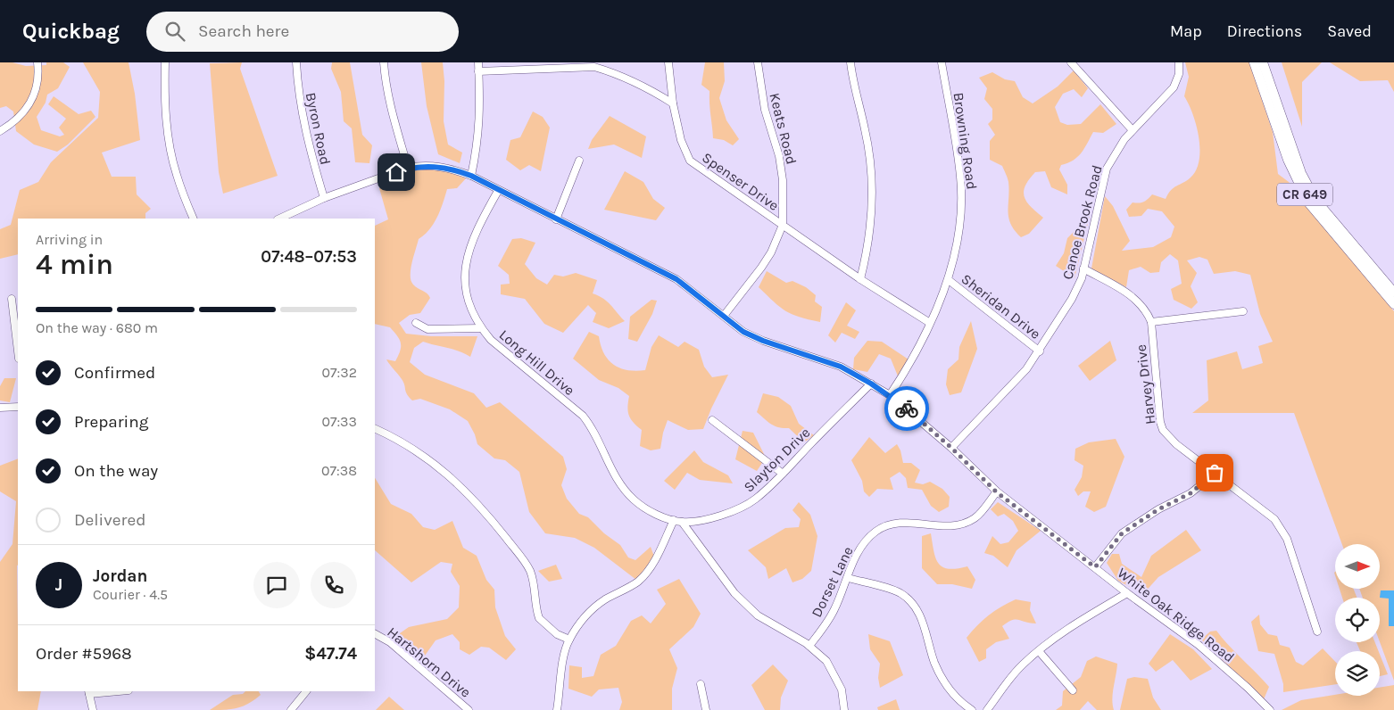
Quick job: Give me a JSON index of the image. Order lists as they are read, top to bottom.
{
  "streets": {
    "main road": ["CR 649"],
    "street": [
      "Byron Road",
      "Keats Road",
      "Browning Road",
      "Spenser Drive",
      "Canoe Brook Road",
      "Sheridan Drive",
      "Long Hill Drive",
      "Harvey Drive",
      "Slayton Drive",
      "Dorset Lane",
      "White Oak Ridge Road",
      "Hartshorn Drive"
    ]
  },
  "crossings": [
    ["Byron Road", "White Oak Ridge Road"],
    ["Keats Road", "Spenser Drive"],
    ["Keats Road", "White Oak Ridge Road"],
    ["Browning Road", "Spenser Drive"],
    ["Browning Road", "Sheridan Drive"],
    ["Browning Road", "White Oak Ridge Road"],
    ["Canoe Brook Road", "Sheridan Drive"],
    ["Canoe Brook Road", "Harvey Drive"],
    ["Canoe Brook Road", "White Oak Ridge Road"],
    ["Long Hill Drive", "Slayton Drive"],
    ["Long Hill Drive", "White Oak Ridge Road"],
    ["Slayton Drive", "White Oak Ridge Road"],
    ["Dorset Lane", "White Oak Ridge Road"]
  ],
  "north": "right",
  "page": {
    "header": "Quickbag",
    "search": "Search here",
    "nav": ["Map", "Directions", "Saved"],
    "heading": ["4 min", "Arriving in", "07:48–07:53"],
    "panel": [
      "Jordan",
      "Courier · 4.5",
      "Order #5968",
      "$47.74"
    ],
    "bar": "On the way · 680 m",
    "list": [
      ["Confirmed", "07:32"],
      ["Preparing", "07:33"],
      ["On the way", "07:38"],
      "Delivered"
    ],
    "round": "J"
  }
}
